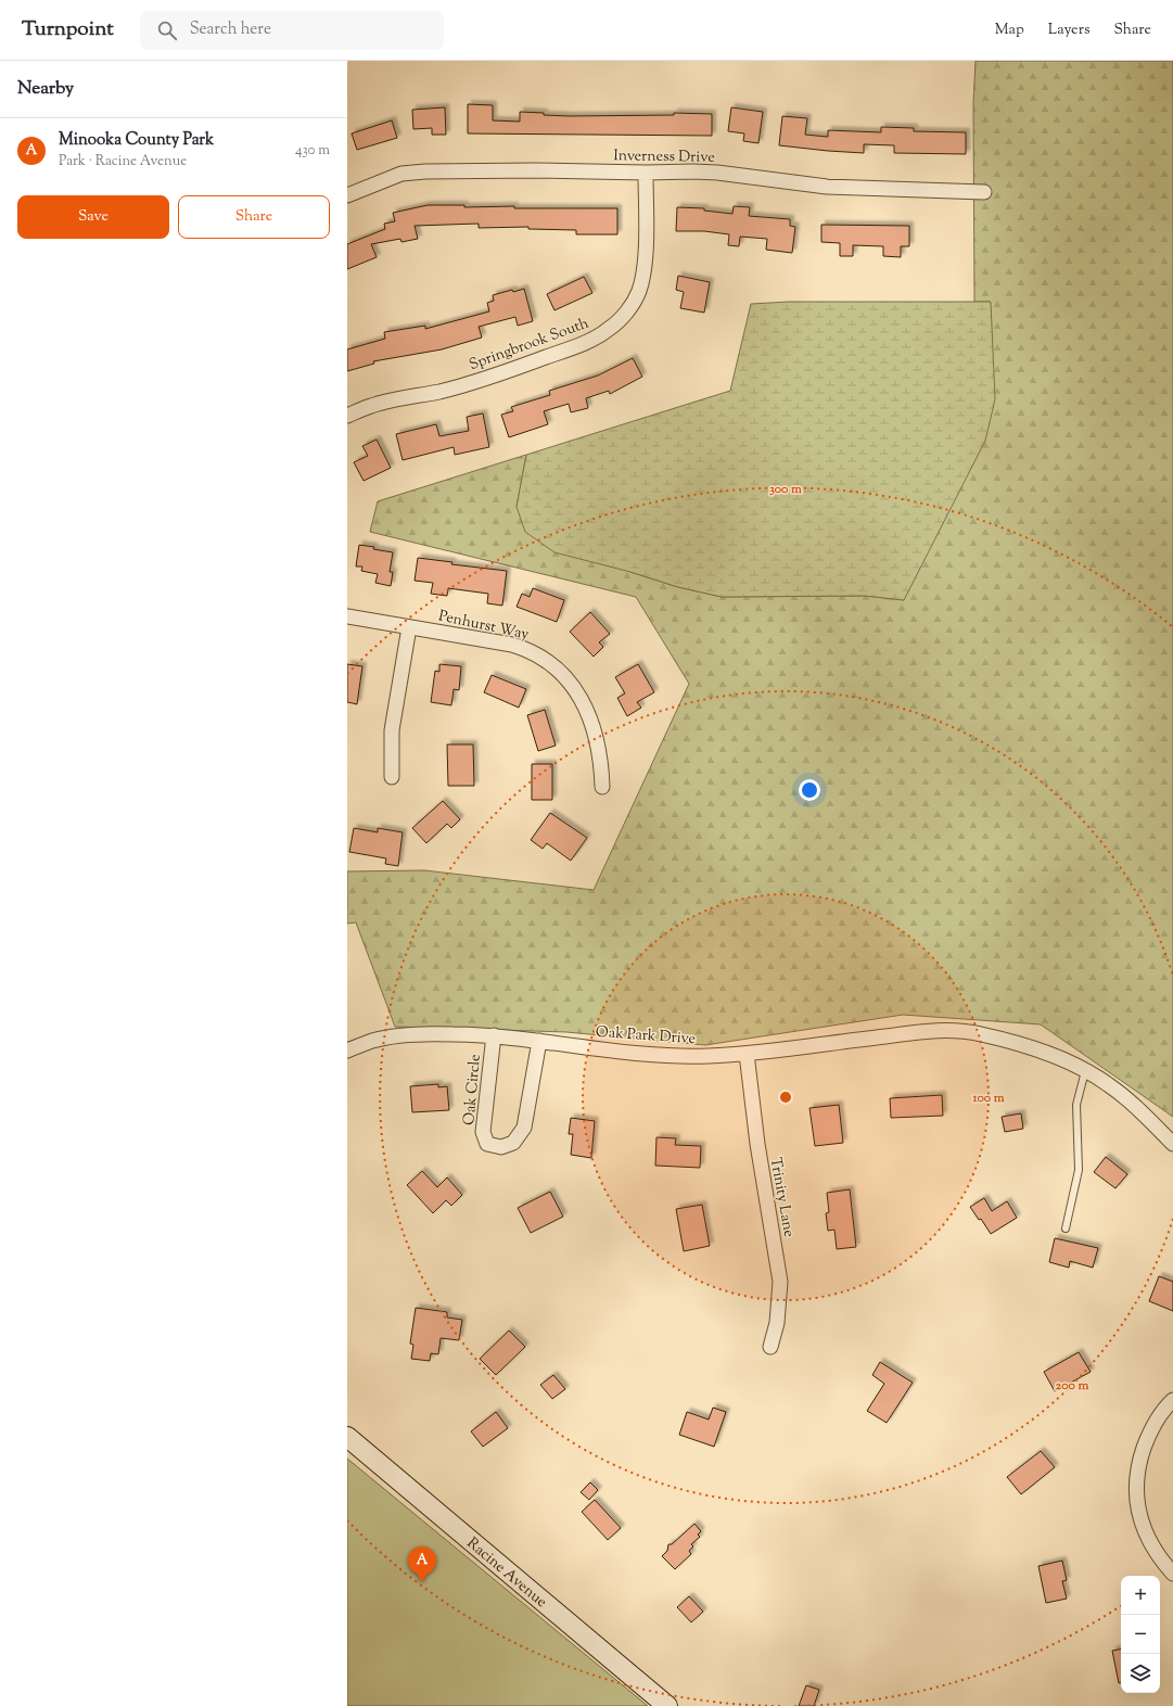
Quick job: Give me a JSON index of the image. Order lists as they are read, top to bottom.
{
  "streets": {
    "main road": ["Racine Avenue"],
    "street": [
      "Inverness Drive",
      "Springbrook South",
      "Penhurst Way",
      "Oak Park Drive",
      "Oak Circle",
      "Trinity Lane"
    ]
  },
  "crossings": [
    ["Inverness Drive", "Springbrook South"],
    ["Oak Park Drive", "Oak Circle"],
    ["Oak Park Drive", "Trinity Lane"]
  ],
  "page": {
    "header": "Turnpoint",
    "search": "Search here",
    "nav": ["Map", "Layers", "Share"],
    "heading": "Nearby",
    "list": [
      {
        "mark": "A",
        "name": "Minooka County Park",
        "note": "Park · Racine Avenue",
        "value": "430 m"
      }
    ],
    "buttons": ["Save", "Share"],
    "pins": "A",
    "map_buttons": ["+", "−"]
  },
  "rings": ["300 m", "100 m", "200 m"]
}
